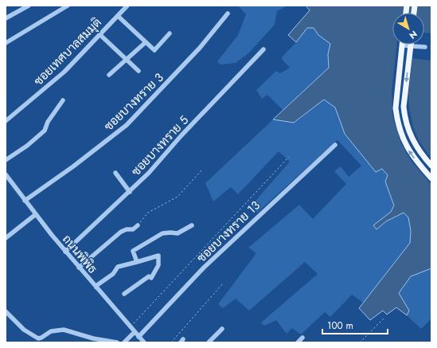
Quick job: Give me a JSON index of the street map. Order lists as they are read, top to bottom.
{
  "streets": {
    "street": [
      "ซอยเทศบาลสมมุติ",
      "ซอยบางทราย 3",
      "ซอยบางทราย 5",
      "ซอยบางทราย 13",
      "ถนนพิพิธ"
    ]
  },
  "crossings": [
    ["ซอยบางทราย 3", "ถนนพิพิธ"],
    ["ซอยบางทราย 5", "ถนนพิพิธ"],
    ["ซอยบางทราย 13", "ถนนพิพิธ"]
  ],
  "scale_bar": "100 m",
  "north": "bottom right"
}
